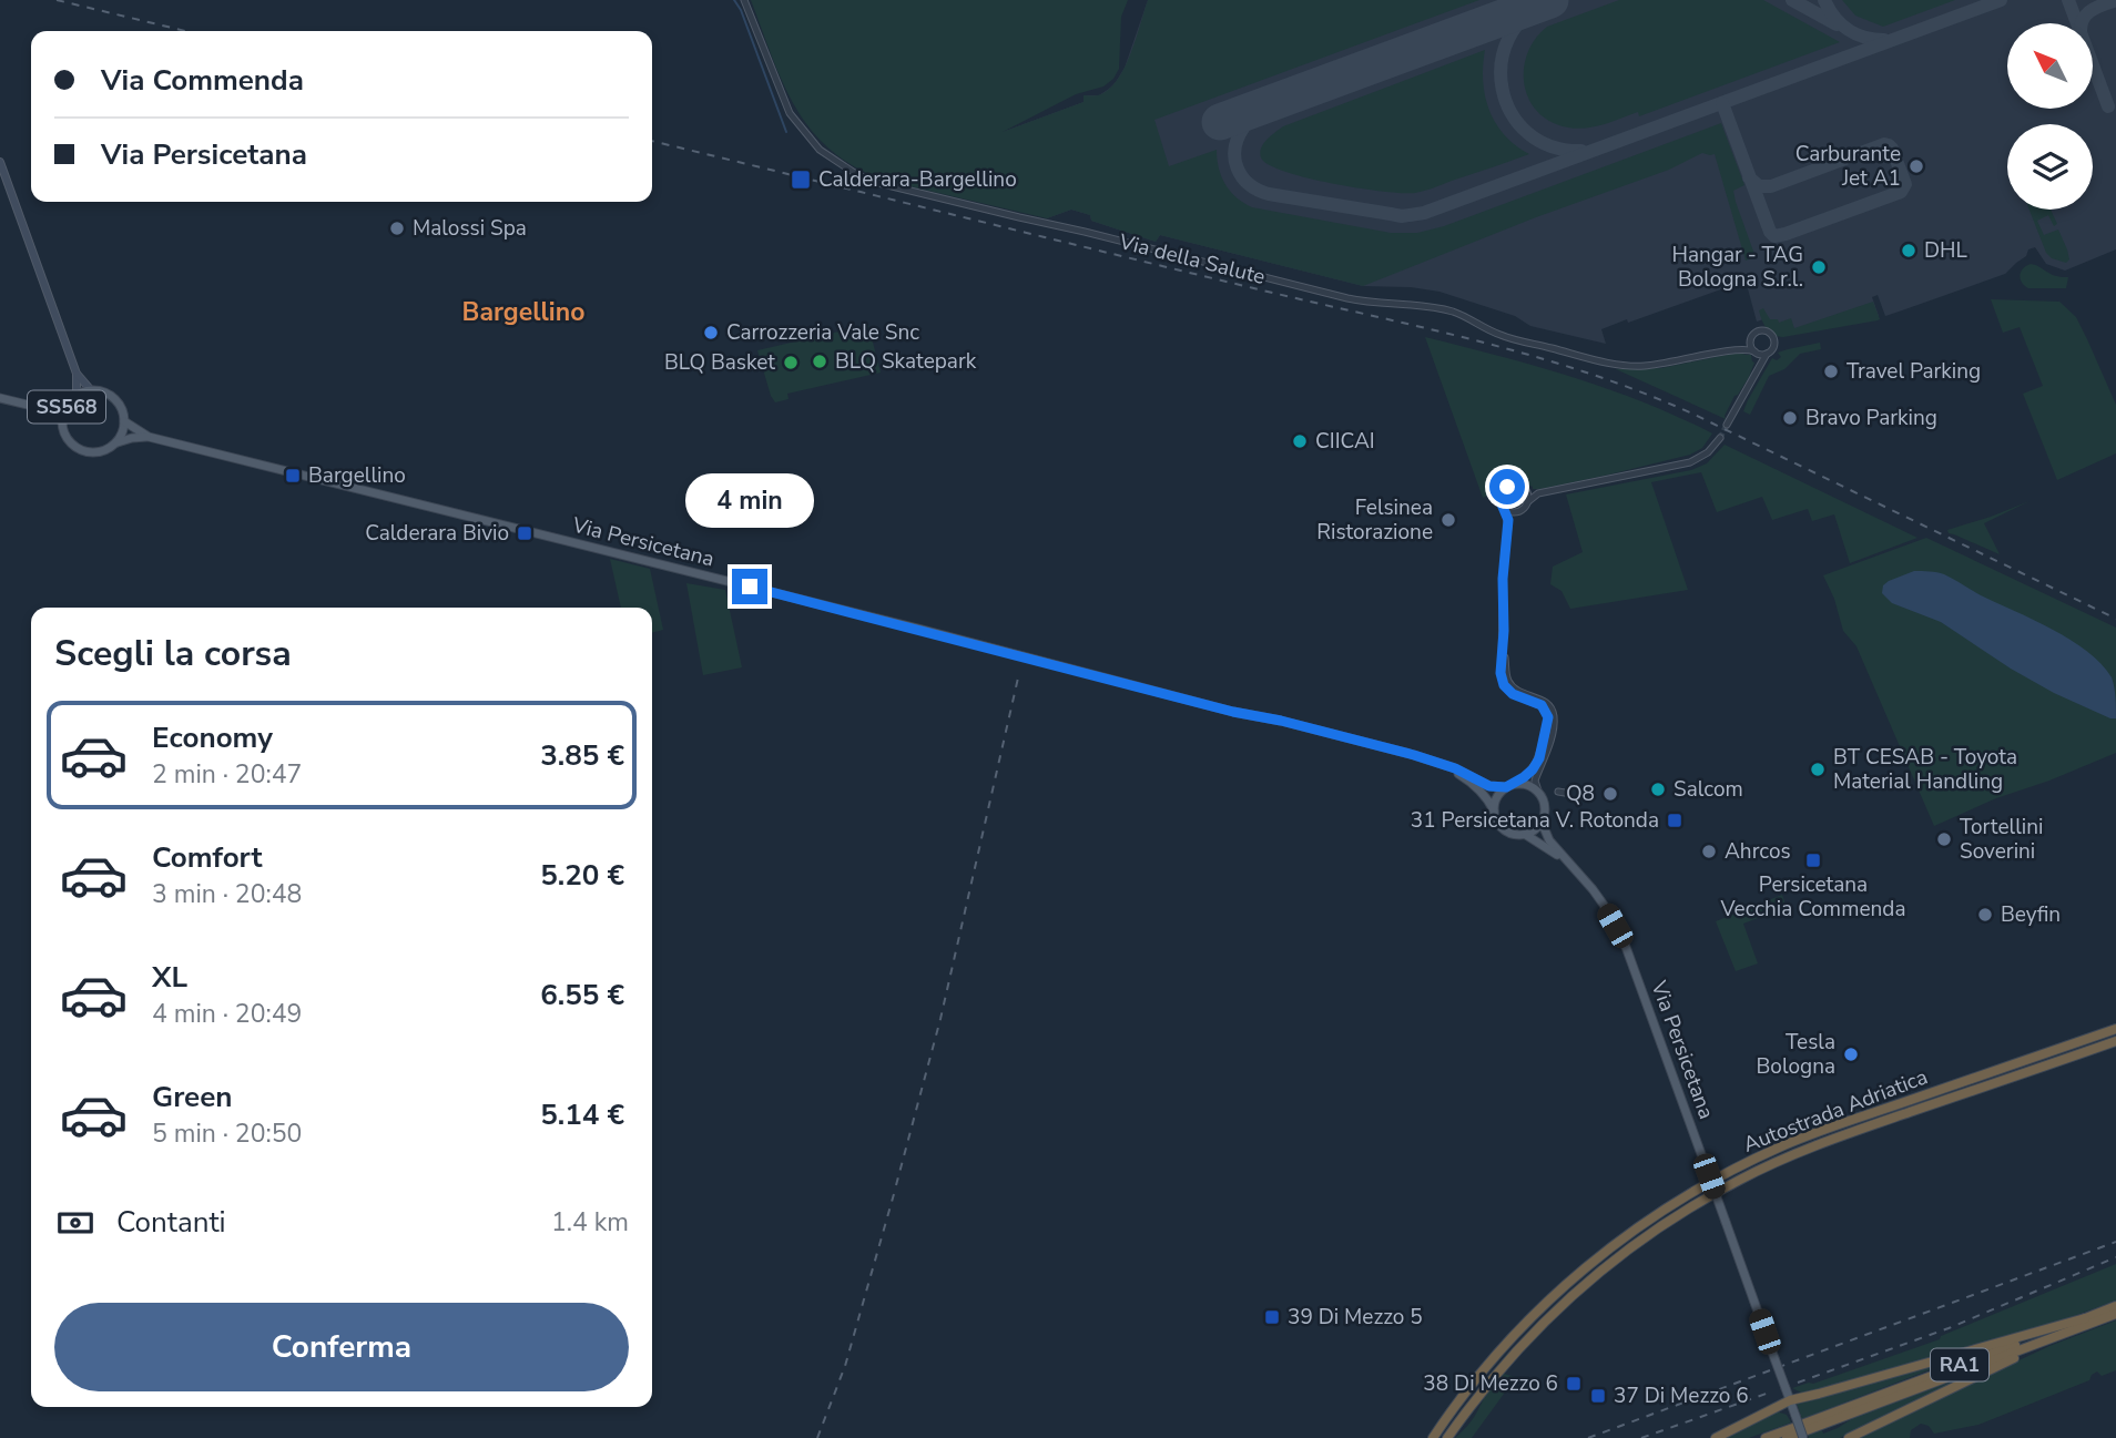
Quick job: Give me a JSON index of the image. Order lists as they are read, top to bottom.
{
  "streets": {
    "highway": ["Autostrada Adriatica", "RA1"],
    "main road": ["SS568", "Via Persicetana"],
    "street": ["Via della Salute"]
  },
  "crossings": [
    ["SS568", "Via Persicetana"],
    ["Via Persicetana", "RA1"]
  ],
  "districts": ["Bargellino"],
  "places": {
    "other": [
      "Carburante Jet A1",
      "Malossi Spa",
      "DHL",
      "Hangar - TAG Bologna S.r.l.",
      "Carrozzeria Vale Snc",
      "BLQ Skatepark",
      "BLQ Basket",
      "Travel Parking",
      "Bravo Parking",
      "CIICAI",
      "Felsinea Ristorazione",
      "BT CESAB - Toyota Material Handling",
      "Salcom",
      "Q8",
      "Tortellini Soverini",
      "Ahrcos",
      "Beyfin",
      "Tesla Bologna"
    ],
    "transit": [
      "Calderara-Bargellino",
      "Bargellino",
      "Calderara Bivio",
      "31 Persicetana V. Rotonda",
      "Persicetana Vecchia Commenda",
      "39 Di Mezzo 5",
      "38 Di Mezzo 6",
      "37 Di Mezzo 6"
    ]
  },
  "north": "top left",
  "page": {
    "banner": ["Via Commenda", "Via Persicetana"],
    "bubble": "4 min",
    "heading": "Scegli la corsa",
    "list": [
      {
        "name": "Economy",
        "note": "2 min · 20:47",
        "value": "3.85 €"
      },
      {
        "name": "Comfort",
        "note": "3 min · 20:48",
        "value": "5.20 €"
      },
      {
        "name": "XL",
        "note": "4 min · 20:49",
        "value": "6.55 €"
      },
      {
        "name": "Green",
        "note": "5 min · 20:50",
        "value": "5.14 €"
      }
    ],
    "pay": ["Contanti", "1.4 km"],
    "buttons": "Conferma"
  }
}
